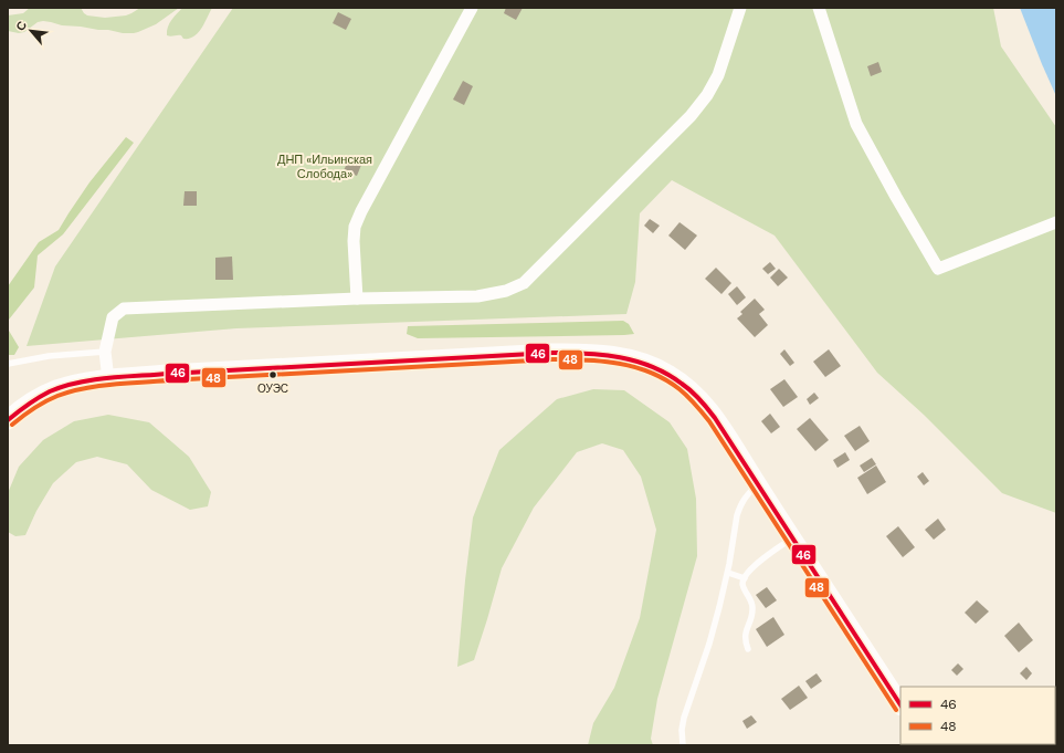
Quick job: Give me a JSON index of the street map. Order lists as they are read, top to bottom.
{
  "parks": ["ДНП «Ильинская Слобода»"],
  "places": ["ОУЭС"],
  "lines": ["transit line 46", "transit line 48"],
  "legend": ["46", "48"],
  "north": "top left"
}
